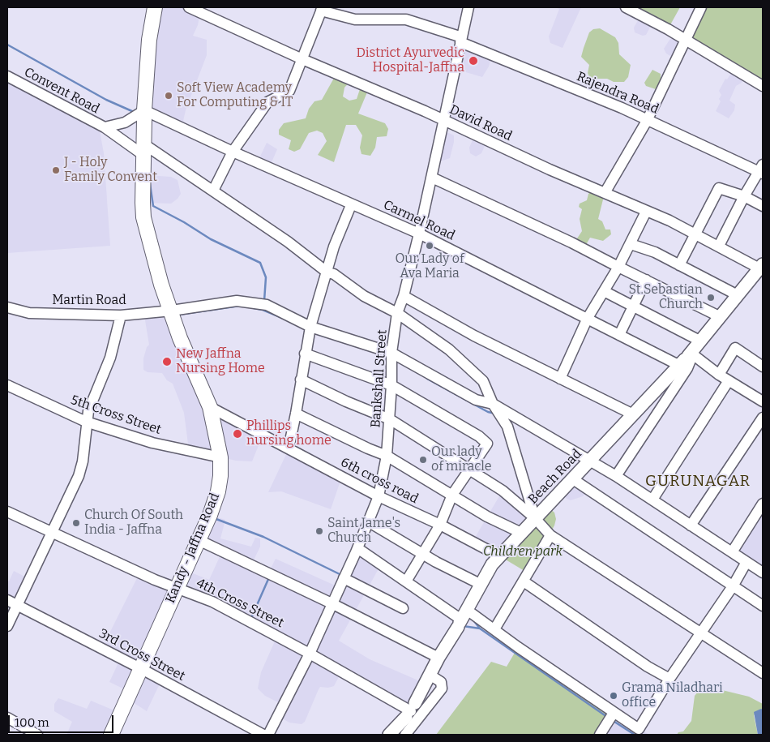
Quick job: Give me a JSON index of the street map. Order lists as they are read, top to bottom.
{
  "streets": {
    "highway": ["Kandy - Jaffna Road"],
    "main road": ["Beach Road"],
    "street": [
      "Convent Road",
      "Rajendra Road",
      "David Road",
      "Carmel Road",
      "Martin Road",
      "Bankshall Street",
      "5th Cross Street",
      "6th cross road",
      "4th Cross Street",
      "3rd Cross Street"
    ]
  },
  "crossings": [
    ["Convent Road", "Martin Road"],
    ["Convent Road", "Bankshall Street"],
    ["Convent Road", "Beach Road"],
    ["Convent Road", "Kandy - Jaffna Road"],
    ["Rajendra Road", "Bankshall Street"],
    ["David Road", "Bankshall Street"],
    ["David Road", "Beach Road"],
    ["Carmel Road", "Bankshall Street"],
    ["Carmel Road", "Beach Road"],
    ["Carmel Road", "Kandy - Jaffna Road"],
    ["Martin Road", "Bankshall Street"],
    ["Martin Road", "Beach Road"],
    ["Martin Road", "Kandy - Jaffna Road"],
    ["Bankshall Street", "6th cross road"],
    ["Bankshall Street", "4th Cross Street"],
    ["5th Cross Street", "Kandy - Jaffna Road"],
    ["Beach Road", "4th Cross Street"],
    ["6th cross road", "Kandy - Jaffna Road"],
    ["Kandy - Jaffna Road", "4th Cross Street"],
    ["Kandy - Jaffna Road", "3rd Cross Street"]
  ],
  "districts": ["GURUNAGAR"],
  "parks": ["Children park"],
  "places": [
    "District Ayurvedic Hospital-Jaffna",
    "Soft View Academy For Computing & IT",
    "J - Holy Family Convent",
    "Our Lady of Ava Maria",
    "St.Sebastian Church",
    "New Jaffna Nursing Home",
    "Phillips nursing home",
    "Our lady of miracle",
    "Church Of South India - Jaffna",
    "Saint Jame's Church",
    "Grama Niladhari office"
  ],
  "scale_bar": "100 m"
}
